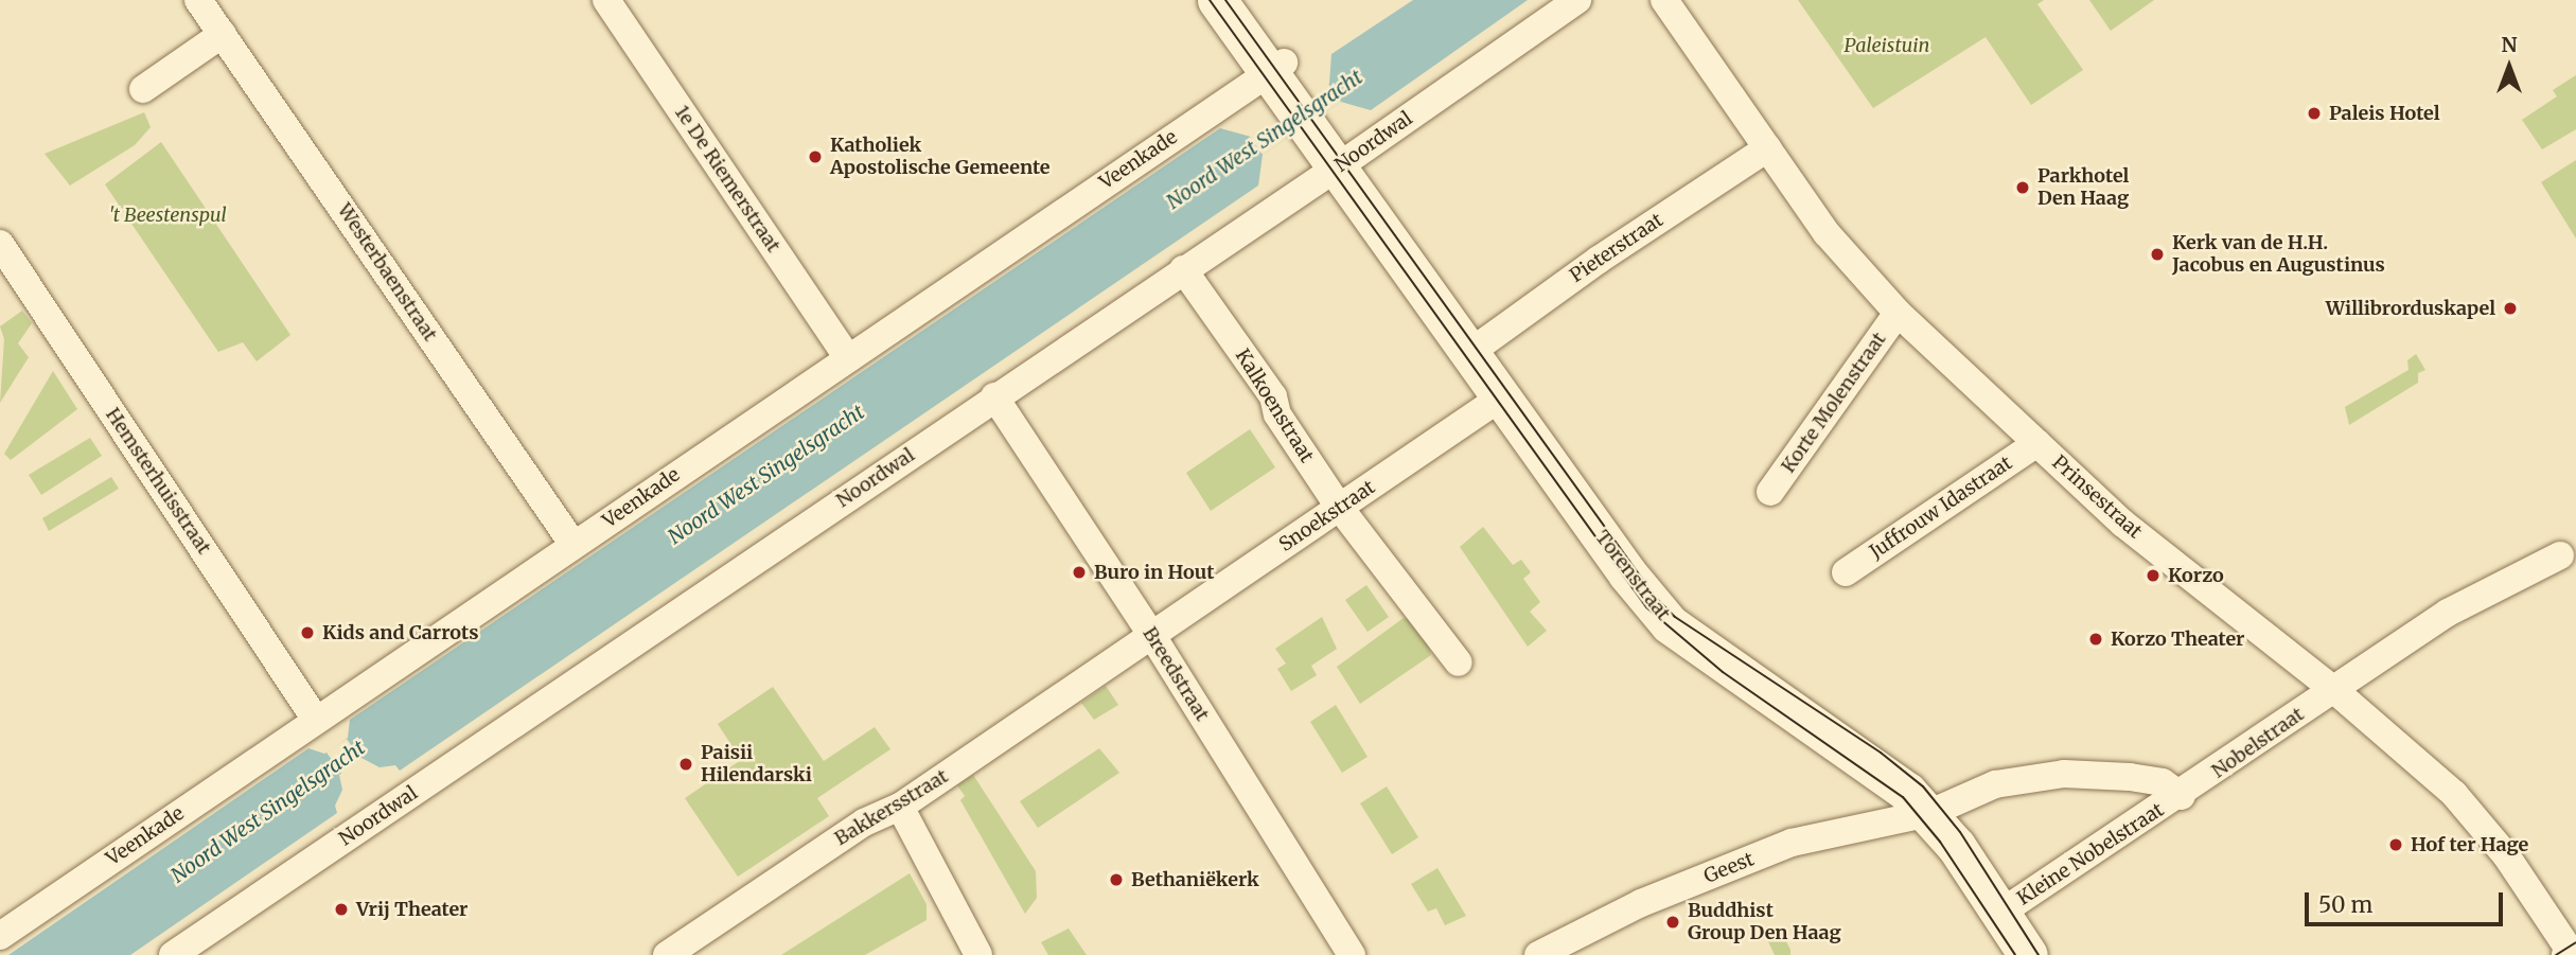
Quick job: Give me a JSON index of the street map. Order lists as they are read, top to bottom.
{
  "streets": {
    "street": [
      "Noordwal",
      "Veenkade",
      "1e De Riemerstraat",
      "Pieterstraat",
      "Westerbaenstraat",
      "Korte Molenstraat",
      "Kalkoenstraat",
      "Hemsterhuisstraat",
      "Prinsestraat",
      "Juffrouw Idastraat",
      "Snoekstraat",
      "Torenstraat",
      "Breedstraat",
      "Nobelstraat",
      "Bakkersstraat",
      "Kleine Nobelstraat",
      "Geest"
    ]
  },
  "crossings": [
    ["Noordwal", "Kalkoenstraat"],
    ["Noordwal", "Torenstraat"],
    ["Noordwal", "Breedstraat"],
    ["Veenkade", "1e De Riemerstraat"],
    ["Veenkade", "Westerbaenstraat"],
    ["Veenkade", "Hemsterhuisstraat"],
    ["Veenkade", "Torenstraat"],
    ["Pieterstraat", "Prinsestraat"],
    ["Pieterstraat", "Torenstraat"],
    ["Korte Molenstraat", "Prinsestraat"],
    ["Kalkoenstraat", "Snoekstraat"],
    ["Prinsestraat", "Juffrouw Idastraat"],
    ["Prinsestraat", "Nobelstraat"],
    ["Snoekstraat", "Torenstraat"],
    ["Snoekstraat", "Breedstraat"],
    ["Snoekstraat", "Bakkersstraat"],
    ["Torenstraat", "Kleine Nobelstraat"],
    ["Torenstraat", "Geest"],
    ["Breedstraat", "Bakkersstraat"],
    ["Nobelstraat", "Kleine Nobelstraat"]
  ],
  "water": ["Noord West Singelsgracht"],
  "parks": ["Paleistuin", "'t Beestenspul"],
  "places": [
    "Paleis Hotel",
    "Katholiek Apostolische Gemeente",
    "Parkhotel Den Haag",
    "Kerk van de H.H. Jacobus en Augustinus",
    "Willibrorduskapel",
    "Buro in Hout",
    "Korzo",
    "Kids and Carrots",
    "Korzo Theater",
    "Paisii Hilendarski",
    "Hof ter Hage",
    "Bethaniëkerk",
    "Vrij Theater",
    "Buddhist Group Den Haag"
  ],
  "scale_bar": "50 m",
  "north": "top"
}
